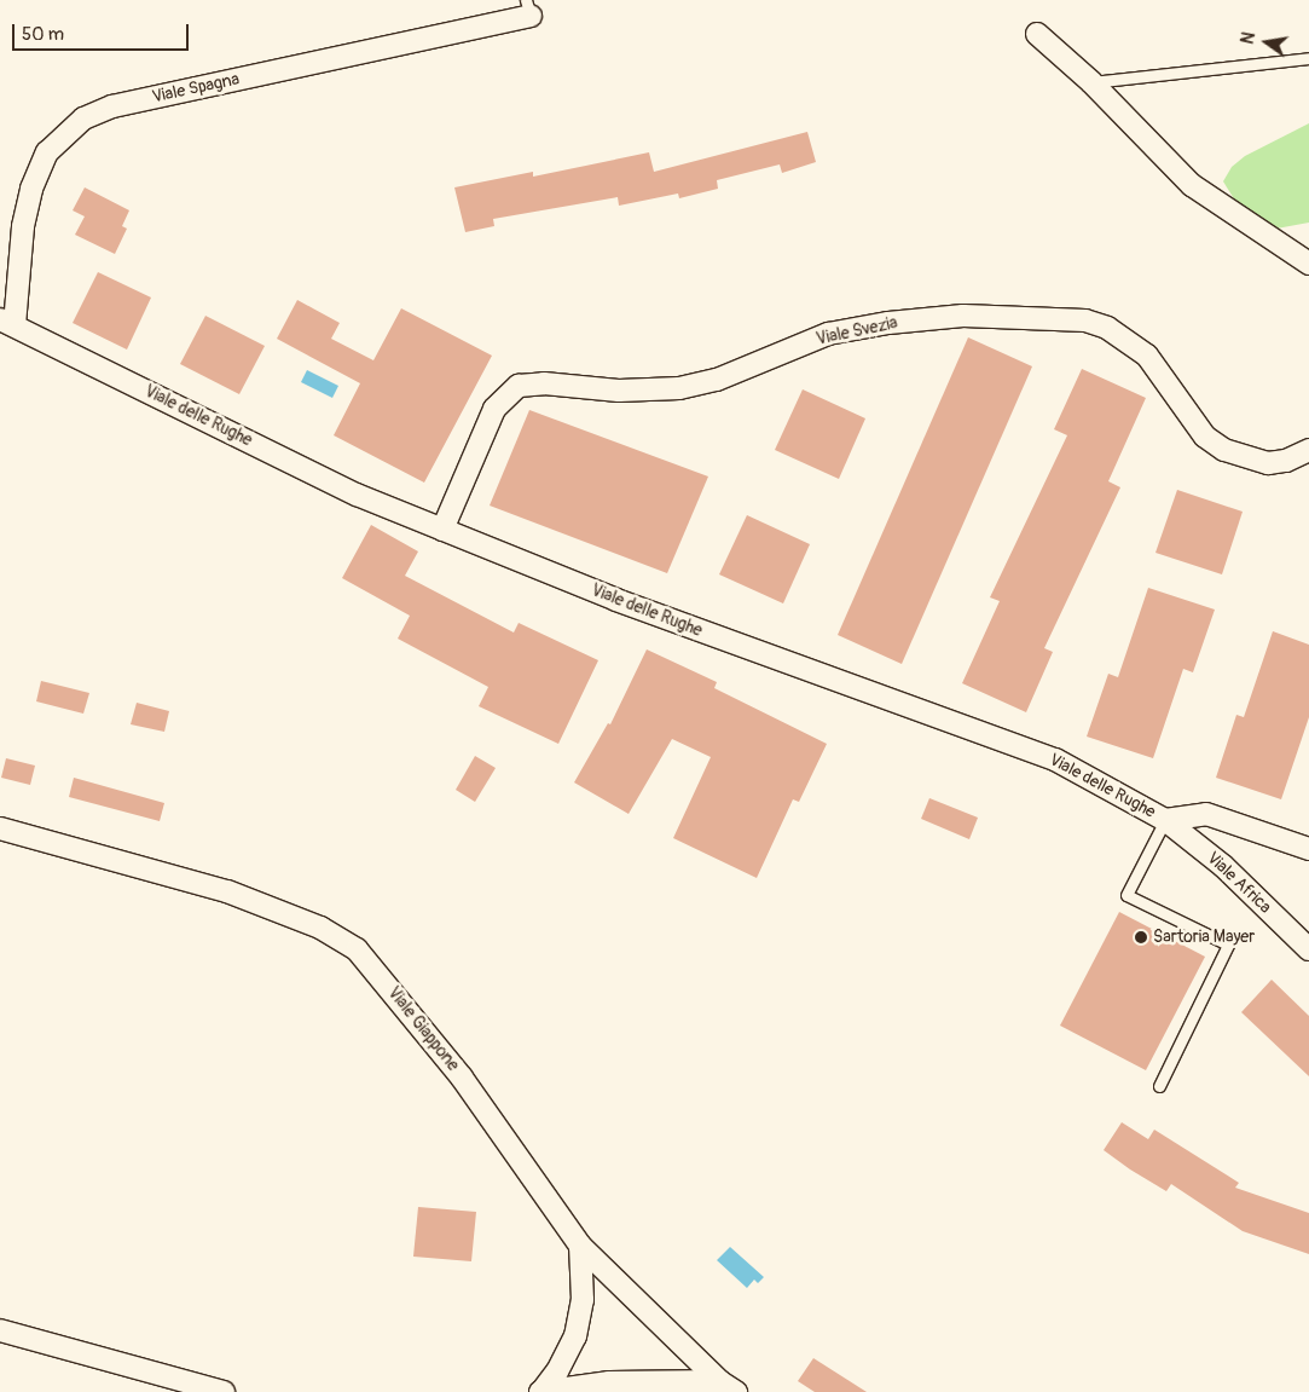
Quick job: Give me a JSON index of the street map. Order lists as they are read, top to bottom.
{
  "streets": {
    "street": [
      "Viale Spagna",
      "Viale Svezia",
      "Viale delle Rughe",
      "Viale Africa",
      "Viale Giappone"
    ]
  },
  "crossings": [
    ["Viale Spagna", "Viale delle Rughe"],
    ["Viale Svezia", "Viale delle Rughe"],
    ["Viale delle Rughe", "Viale Africa"]
  ],
  "places": ["Sartoria Mayer"],
  "scale_bar": "50 m",
  "north": "left"
}
